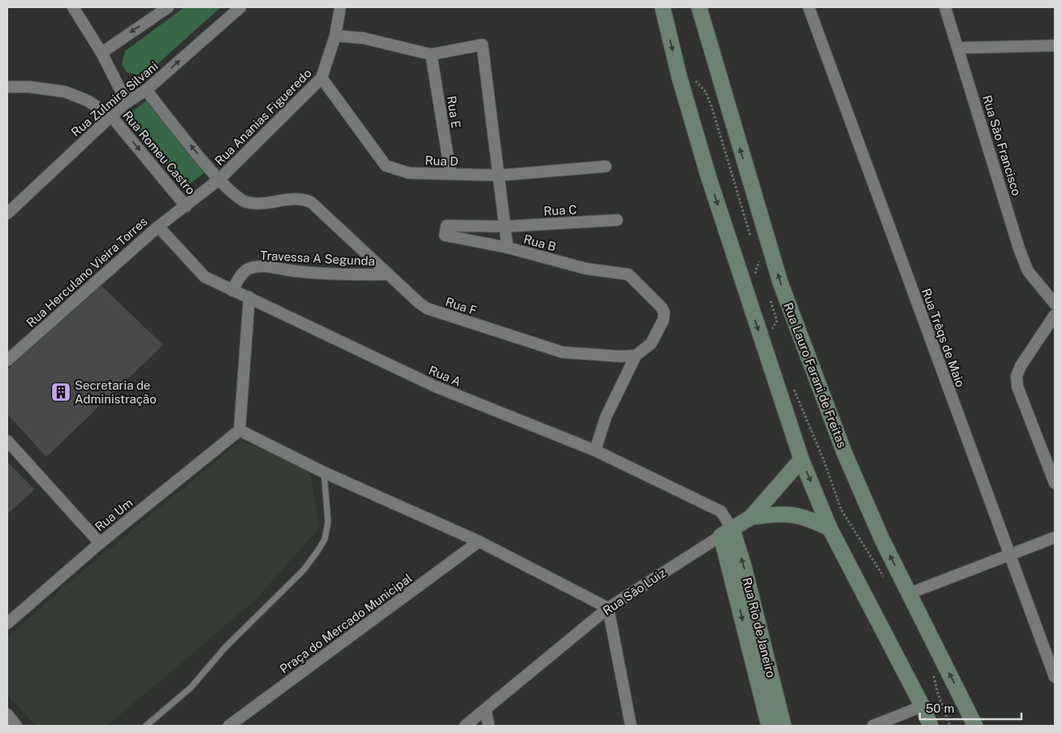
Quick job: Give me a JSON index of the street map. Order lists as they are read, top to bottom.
{
  "streets": {
    "street": [
      "Rua Zulmira Silvani",
      "Rua E",
      "Rua Ananias Figueredo",
      "Rua São Francisco",
      "Rua Romeu Castro",
      "Rua D",
      "Rua C",
      "Rua B",
      "Travessa A Segunda",
      "Rua Herculano Vieira Torres",
      "Rua F",
      "Rua Trêqs de Maio",
      "Rua Lauro Farani de Freitas",
      "Rua A",
      "Rua Um",
      "Rua São Luiz",
      "Praça do Mercado Municipal",
      "Rua Rio de Janeiro"
    ]
  },
  "crossings": [
    ["Rua Zulmira Silvani", "Rua Romeu Castro"],
    ["Rua Zulmira Silvani", "Rua F"],
    ["Rua E", "Rua D"],
    ["Rua Ananias Figueredo", "Rua Romeu Castro"],
    ["Rua Ananias Figueredo", "Rua D"],
    ["Rua Ananias Figueredo", "Rua Herculano Vieira Torres"],
    ["Rua Ananias Figueredo", "Rua F"],
    ["Rua Romeu Castro", "Rua Herculano Vieira Torres"],
    ["Rua C", "Rua B"],
    ["Rua B", "Rua F"],
    ["Travessa A Segunda", "Rua F"],
    ["Travessa A Segunda", "Rua A"],
    ["Rua Herculano Vieira Torres", "Rua A"],
    ["Rua A", "Rua São Luiz"],
    ["Rua A", "Rua Rio de Janeiro"],
    ["Rua São Luiz", "Rua Rio de Janeiro"]
  ],
  "places": {
    "building": ["Secretaria de Administração"]
  },
  "scale_bar": "50 m"
}
